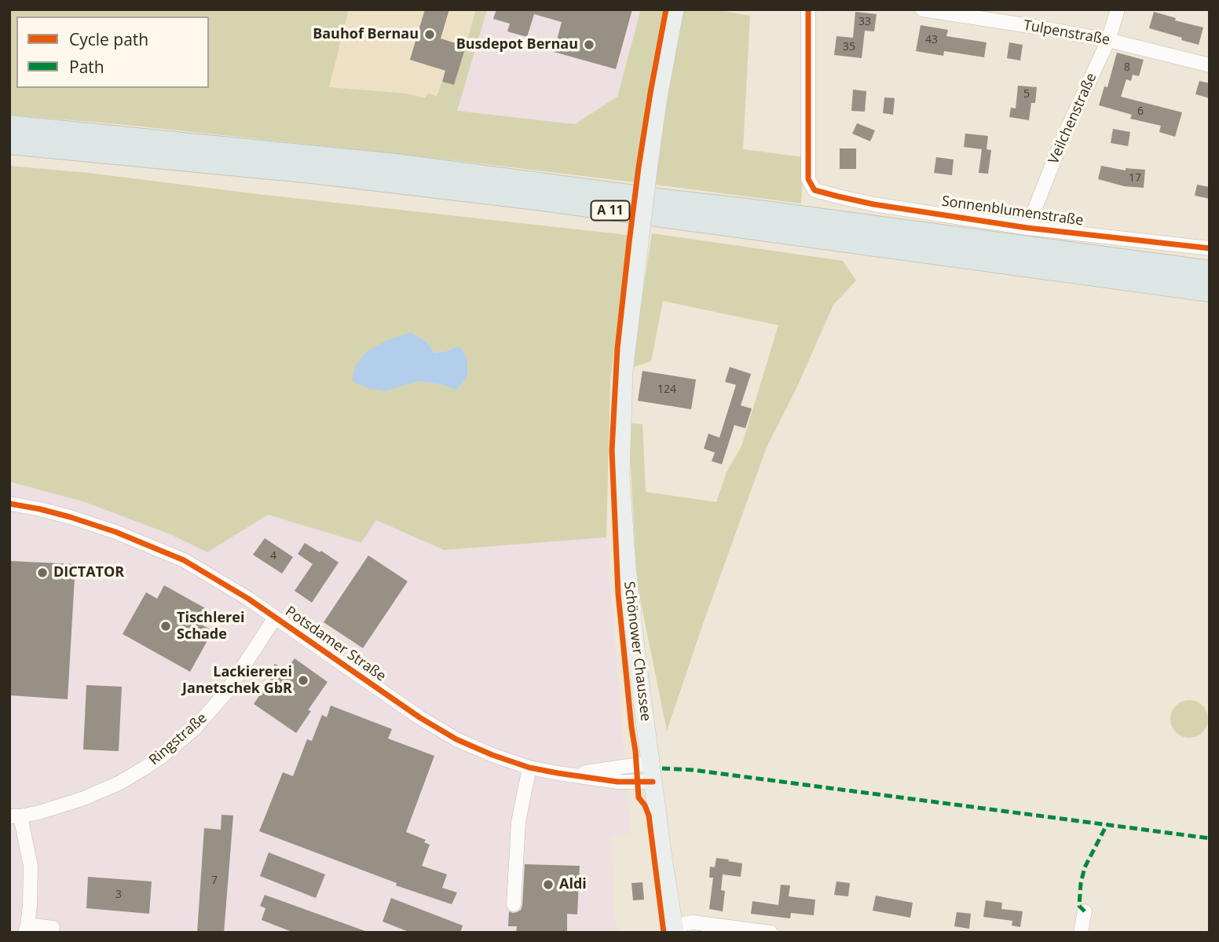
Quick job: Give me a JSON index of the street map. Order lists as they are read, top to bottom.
{
  "streets": {
    "highway": ["A 11"],
    "main road": ["Schönower Chaussee"],
    "street": [
      "Tulpenstraße",
      "Veilchenstraße",
      "Sonnenblumenstraße",
      "Potsdamer Straße",
      "Ringstraße"
    ]
  },
  "crossings": [
    ["Tulpenstraße", "Veilchenstraße"],
    ["Veilchenstraße", "Sonnenblumenstraße"],
    ["Potsdamer Straße", "Schönower Chaussee"],
    ["Potsdamer Straße", "Ringstraße"]
  ],
  "places": [
    "Bauhof Bernau",
    "Busdepot Bernau",
    "DICTATOR",
    "Tischlerei Schade",
    "Lackiererei Janetschek GbR",
    "Aldi"
  ],
  "house_numbers": [
    "33",
    "43",
    "35",
    "8",
    "5",
    "6",
    "17",
    "124",
    "4",
    "7",
    "3"
  ],
  "legend": ["Cycle path", "Path"]
}
